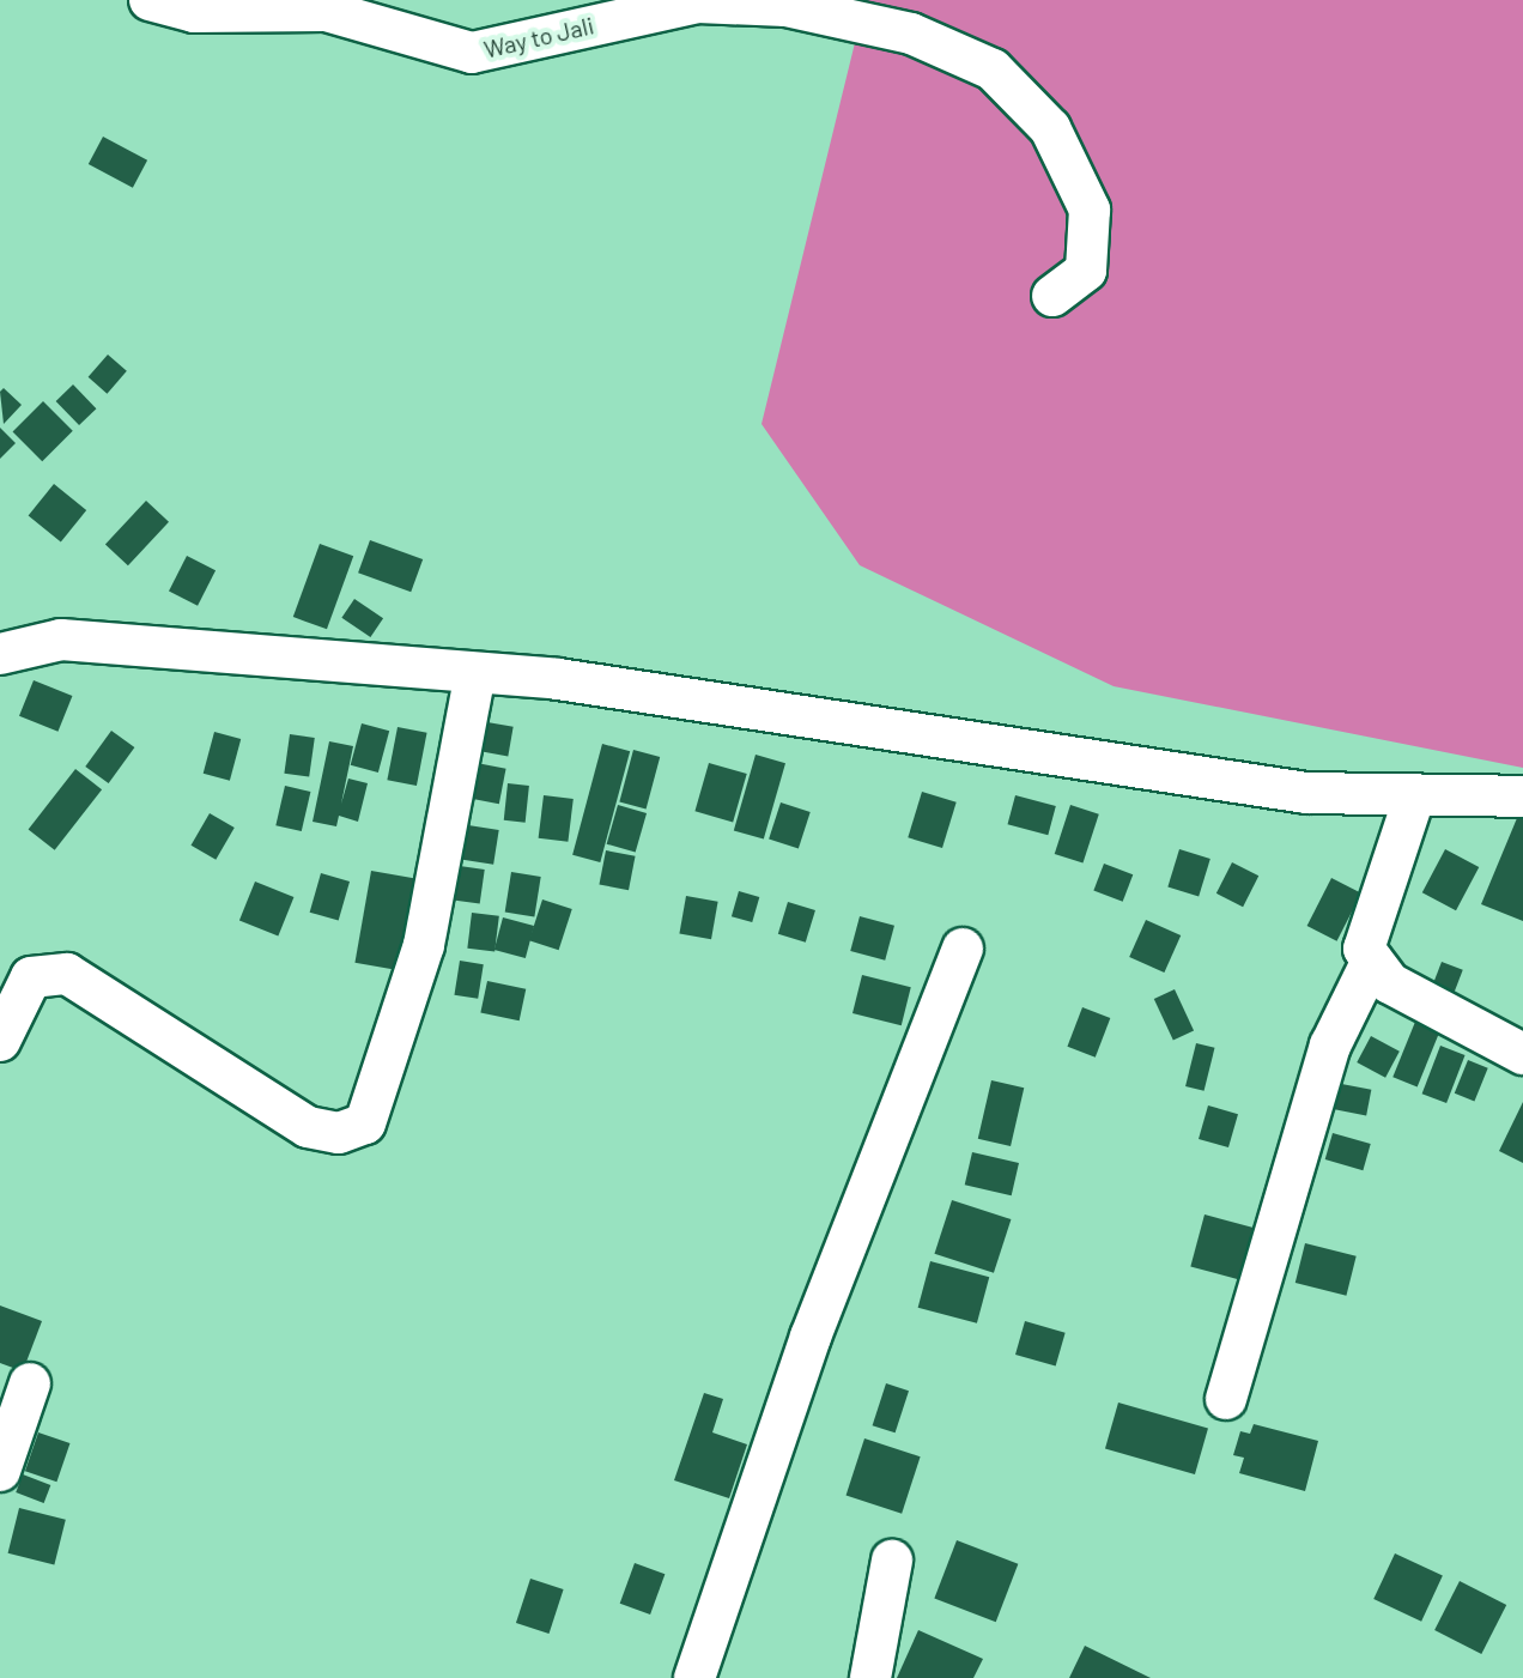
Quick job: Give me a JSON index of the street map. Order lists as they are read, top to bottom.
{
  "streets": {
    "street": ["Way to Jali"]
  }
}
